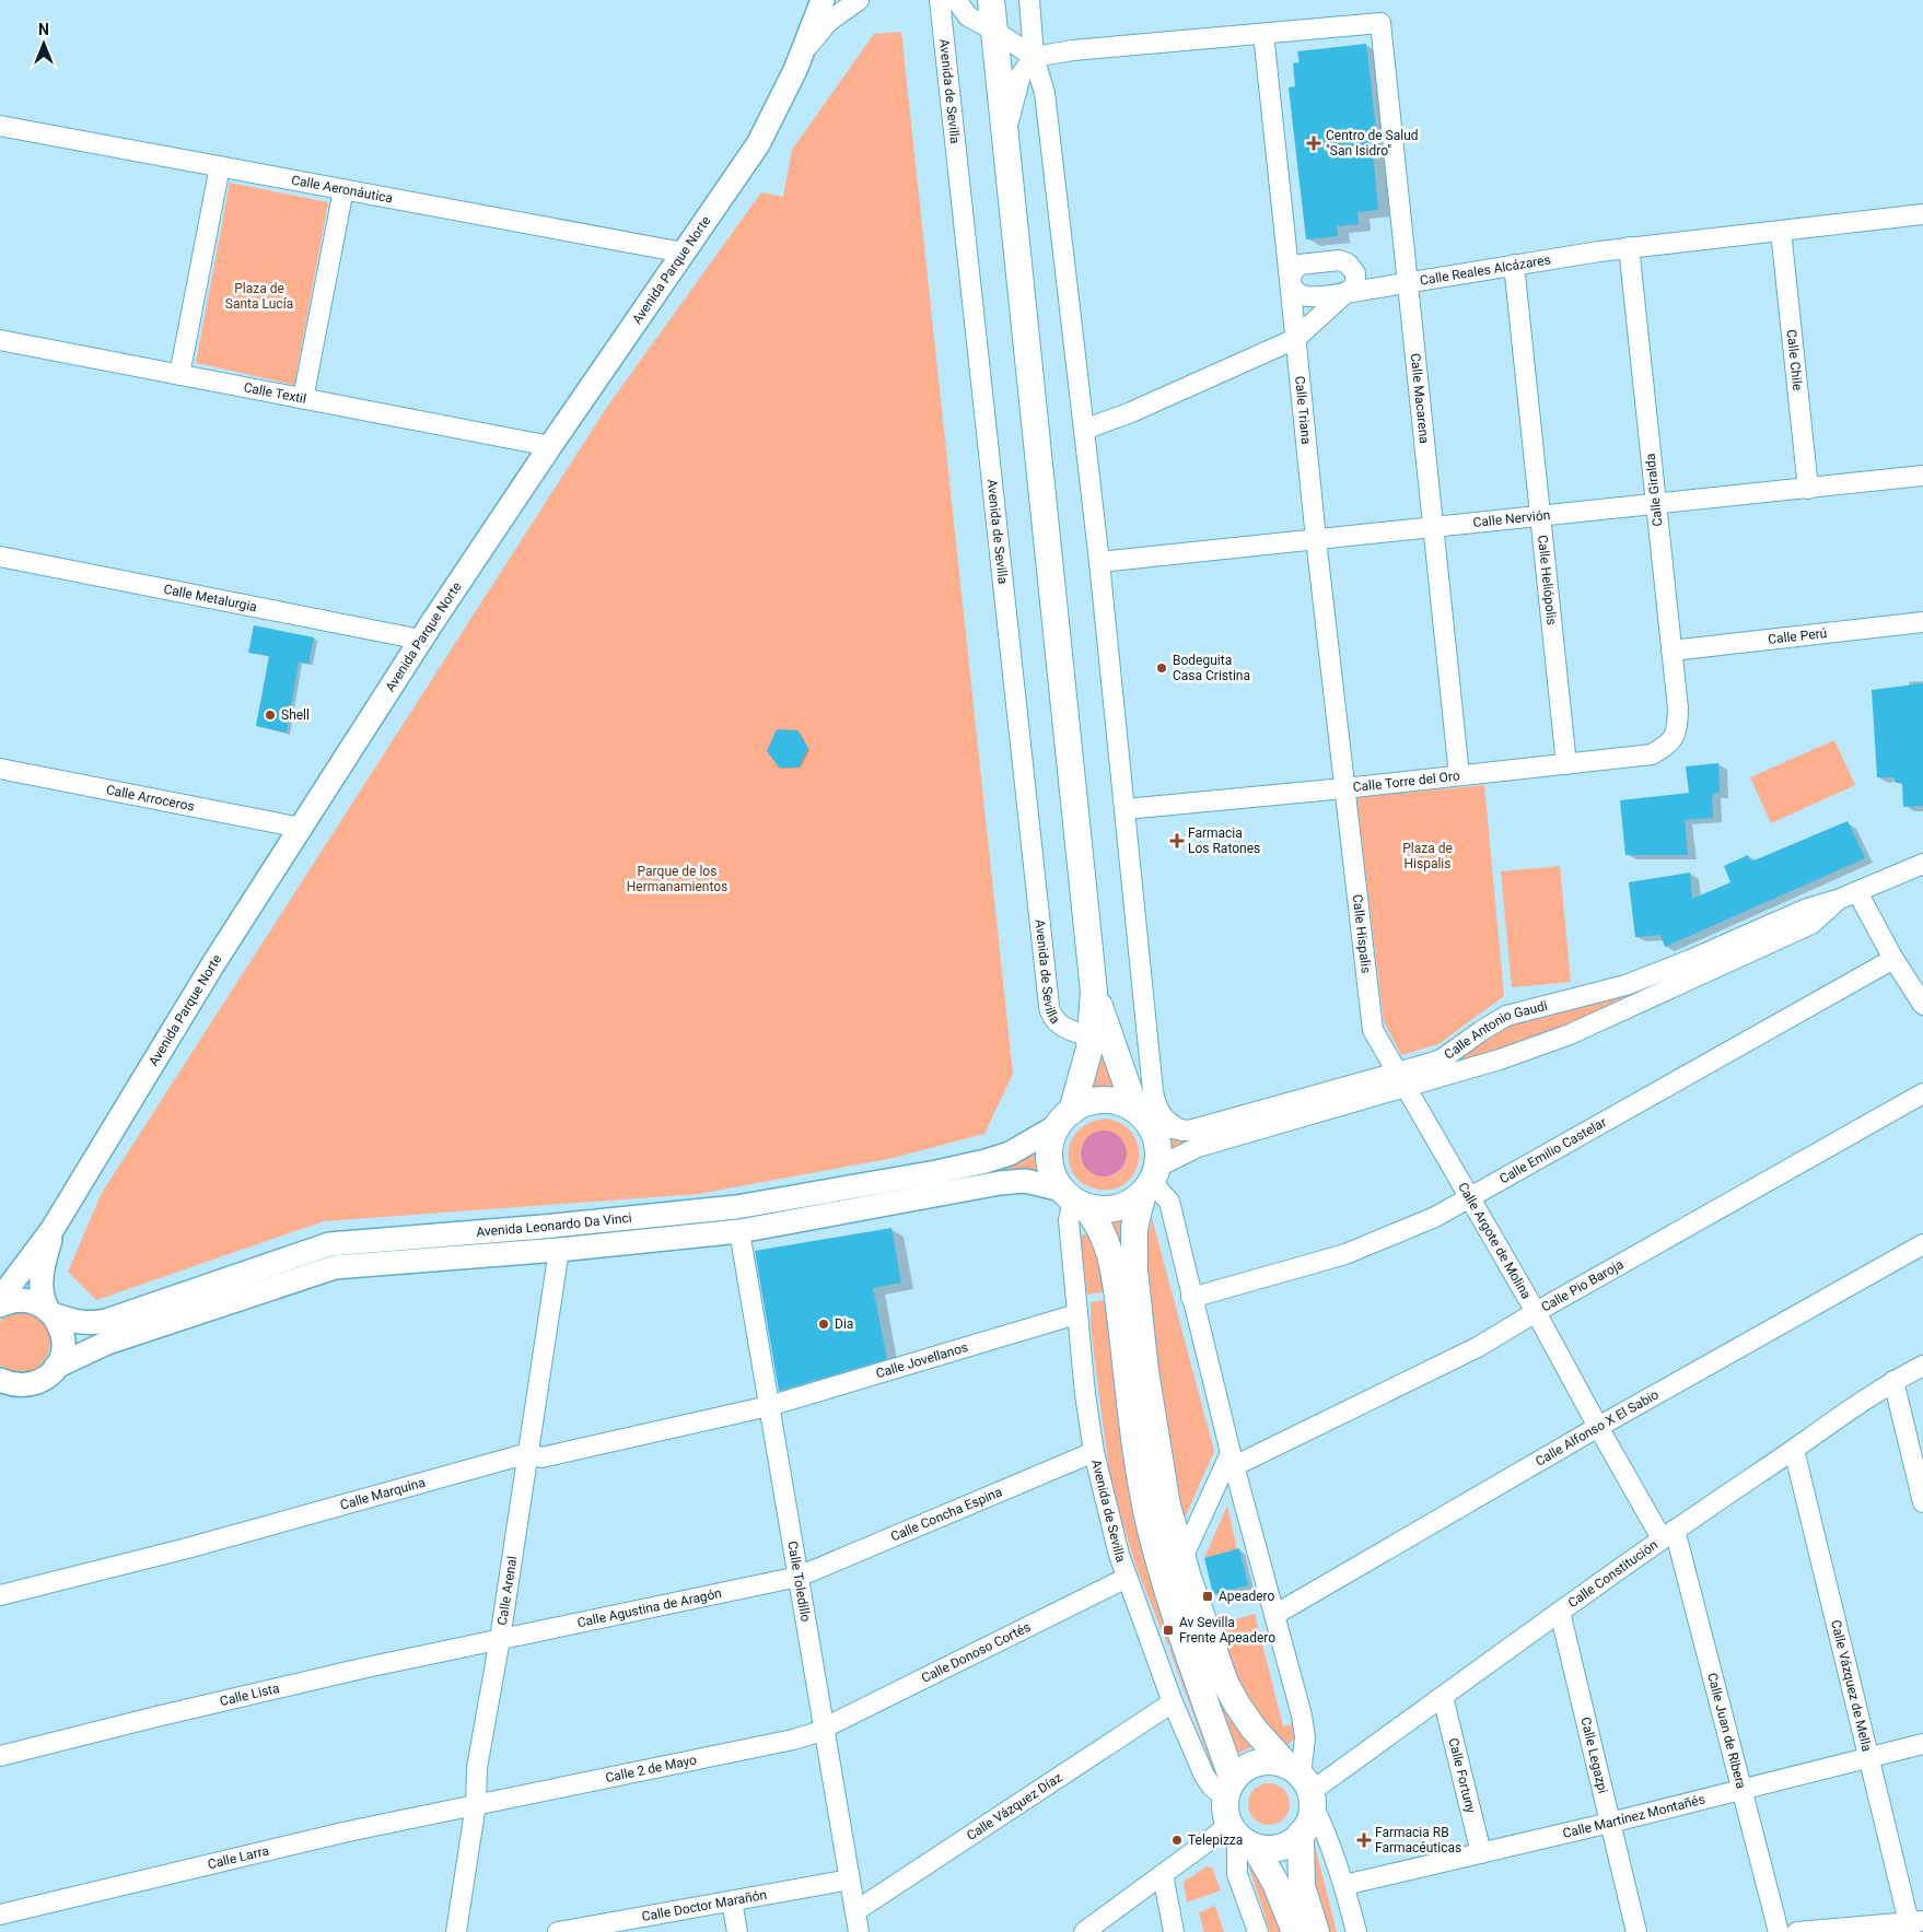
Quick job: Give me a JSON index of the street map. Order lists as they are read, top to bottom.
{
  "streets": {
    "main road": ["Avenida de Sevilla"],
    "street": [
      "Calle Aeronáutica",
      "Calle Reales Alcázares",
      "Avenida Parque Norte",
      "Calle Chile",
      "Calle Textil",
      "Calle Macarena",
      "Calle Triana",
      "Calle Giralda",
      "Calle Nervión",
      "Calle Heliópolis",
      "Calle Metalurgia",
      "Calle Perú",
      "Calle Torre del Oro",
      "Calle Arroceros",
      "Calle Hispalis",
      "Calle Antonio Gaudi",
      "Calle Emilio Castelar",
      "Avenida Leonardo Da Vinci",
      "Calle Argote de Molina",
      "Calle Pio Baroja",
      "Calle Jovellanos",
      "Calle Alfonso X El Sabio",
      "Calle Marquina",
      "Calle Concha Espina",
      "Calle Constitución",
      "Calle Toledillo",
      "Calle Arenal",
      "Calle Agustina de Aragón",
      "Calle Donoso Cortés",
      "Calle Vázquez de Mella",
      "Calle Lista",
      "Calle Juan de Ribera",
      "Calle Legazpi",
      "Calle 2 de Mayo",
      "Calle Fortuny",
      "Calle Vázquez Díaz",
      "Calle Martínez Montañés",
      "Calle Larra",
      "Calle Doctor Marañón"
    ]
  },
  "crossings": [
    ["Avenida de Sevilla", "Calle Antonio Gaudi"],
    ["Avenida de Sevilla", "Avenida Leonardo Da Vinci"],
    ["Avenida de Sevilla", "Calle Jovellanos"],
    ["Avenida de Sevilla", "Calle Concha Espina"],
    ["Avenida de Sevilla", "Calle Constitución"],
    ["Avenida de Sevilla", "Calle Donoso Cortés"],
    ["Avenida de Sevilla", "Calle Vázquez Díaz"],
    ["Calle Aeronáutica", "Avenida Parque Norte"],
    ["Calle Reales Alcázares", "Calle Chile"],
    ["Calle Reales Alcázares", "Calle Macarena"],
    ["Calle Reales Alcázares", "Calle Triana"],
    ["Calle Reales Alcázares", "Calle Giralda"],
    ["Calle Reales Alcázares", "Calle Heliópolis"],
    ["Avenida Parque Norte", "Calle Textil"],
    ["Avenida Parque Norte", "Calle Metalurgia"],
    ["Avenida Parque Norte", "Calle Arroceros"],
    ["Avenida Parque Norte", "Avenida Leonardo Da Vinci"],
    ["Calle Chile", "Calle Nervión"],
    ["Calle Macarena", "Calle Triana"],
    ["Calle Macarena", "Calle Nervión"],
    ["Calle Macarena", "Calle Torre del Oro"],
    ["Calle Triana", "Calle Nervión"],
    ["Calle Triana", "Calle Torre del Oro"],
    ["Calle Triana", "Calle Hispalis"],
    ["Calle Giralda", "Calle Nervión"],
    ["Calle Giralda", "Calle Perú"],
    ["Calle Giralda", "Calle Torre del Oro"],
    ["Calle Nervión", "Calle Heliópolis"],
    ["Calle Heliópolis", "Calle Torre del Oro"],
    ["Calle Torre del Oro", "Calle Hispalis"],
    ["Calle Hispalis", "Calle Antonio Gaudi"],
    ["Calle Hispalis", "Calle Argote de Molina"],
    ["Calle Antonio Gaudi", "Avenida Leonardo Da Vinci"],
    ["Calle Antonio Gaudi", "Calle Argote de Molina"],
    ["Calle Emilio Castelar", "Calle Argote de Molina"],
    ["Avenida Leonardo Da Vinci", "Calle Toledillo"],
    ["Avenida Leonardo Da Vinci", "Calle Arenal"],
    ["Calle Argote de Molina", "Calle Pio Baroja"],
    ["Calle Argote de Molina", "Calle Alfonso X El Sabio"],
    ["Calle Argote de Molina", "Calle Constitución"],
    ["Calle Argote de Molina", "Calle Juan de Ribera"],
    ["Calle Jovellanos", "Calle Marquina"],
    ["Calle Jovellanos", "Calle Toledillo"],
    ["Calle Marquina", "Calle Toledillo"],
    ["Calle Marquina", "Calle Arenal"],
    ["Calle Concha Espina", "Calle Toledillo"],
    ["Calle Concha Espina", "Calle Agustina de Aragón"],
    ["Calle Constitución", "Calle Vázquez de Mella"],
    ["Calle Constitución", "Calle Juan de Ribera"],
    ["Calle Constitución", "Calle Legazpi"],
    ["Calle Constitución", "Calle Fortuny"],
    ["Calle Toledillo", "Calle Agustina de Aragón"],
    ["Calle Toledillo", "Calle Donoso Cortés"],
    ["Calle Toledillo", "Calle 2 de Mayo"],
    ["Calle Toledillo", "Calle Vázquez Díaz"],
    ["Calle Toledillo", "Calle Doctor Marañón"],
    ["Calle Arenal", "Calle Agustina de Aragón"],
    ["Calle Arenal", "Calle Lista"],
    ["Calle Arenal", "Calle 2 de Mayo"],
    ["Calle Arenal", "Calle Larra"],
    ["Calle Agustina de Aragón", "Calle Lista"],
    ["Calle Donoso Cortés", "Calle 2 de Mayo"],
    ["Calle Vázquez de Mella", "Calle Martínez Montañés"],
    ["Calle Juan de Ribera", "Calle Martínez Montañés"],
    ["Calle Legazpi", "Calle Martínez Montañés"],
    ["Calle 2 de Mayo", "Calle Larra"],
    ["Calle Fortuny", "Calle Martínez Montañés"]
  ],
  "parks": ["Plaza de Santa Lucía", "Plaza de Hispalis", "Parque de los Hermanamientos"],
  "places": {
    "health": ["Centro de Salud \"San Isidro\"", "Farmacia Los Ratones", "Farmacia RB Farmacéuticas"],
    "other": [
      "Bodeguita Casa Cristina",
      "Shell",
      "Dia",
      "Telepizza"
    ],
    "transit": ["Apeadero", "Av Sevilla Frente Apeadero"]
  },
  "north": "top"
}
